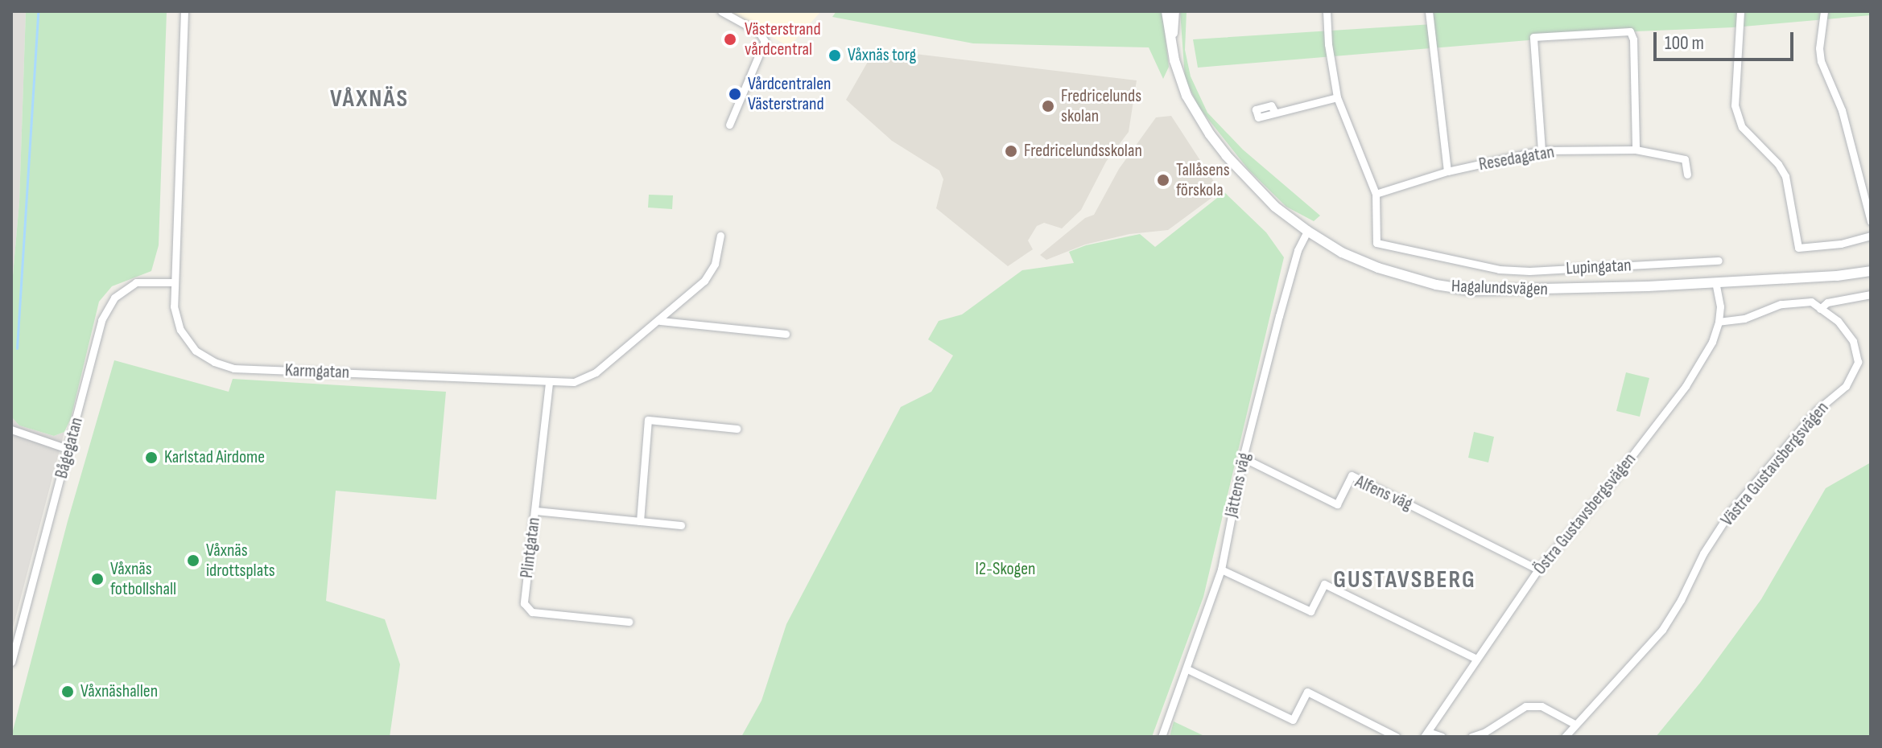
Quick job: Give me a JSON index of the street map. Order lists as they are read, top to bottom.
{
  "streets": {
    "street": [
      "Resedagatan",
      "Lupingatan",
      "Hagalundsvägen",
      "Karmgatan",
      "Bågegatan",
      "Västra Gustavsbergsvägen",
      "Jättens väg",
      "Alfens väg",
      "Östra Gustavsbergsvägen",
      "Plintgatan"
    ]
  },
  "crossings": [
    ["Resedagatan", "Lupingatan"],
    ["Hagalundsvägen", "Jättens väg"],
    ["Hagalundsvägen", "Östra Gustavsbergsvägen"],
    ["Karmgatan", "Bågegatan"],
    ["Karmgatan", "Plintgatan"],
    ["Västra Gustavsbergsvägen", "Östra Gustavsbergsvägen"],
    ["Jättens väg", "Alfens väg"],
    ["Alfens väg", "Östra Gustavsbergsvägen"]
  ],
  "districts": ["VÅXNÄS", "GUSTAVSBERG"],
  "parks": ["I2-Skogen"],
  "places": [
    "Västerstrand vårdcentral",
    "Våxnäs torg",
    "Vårdcentralen Västerstrand",
    "Fredricelunds skolan",
    "Fredricelundsskolan",
    "Tallåsens förskola",
    "Karlstad Airdome",
    "Våxnäs idrottsplats",
    "Våxnäs fotbollshall",
    "Våxnäshallen"
  ],
  "scale_bar": "100 m"
}
